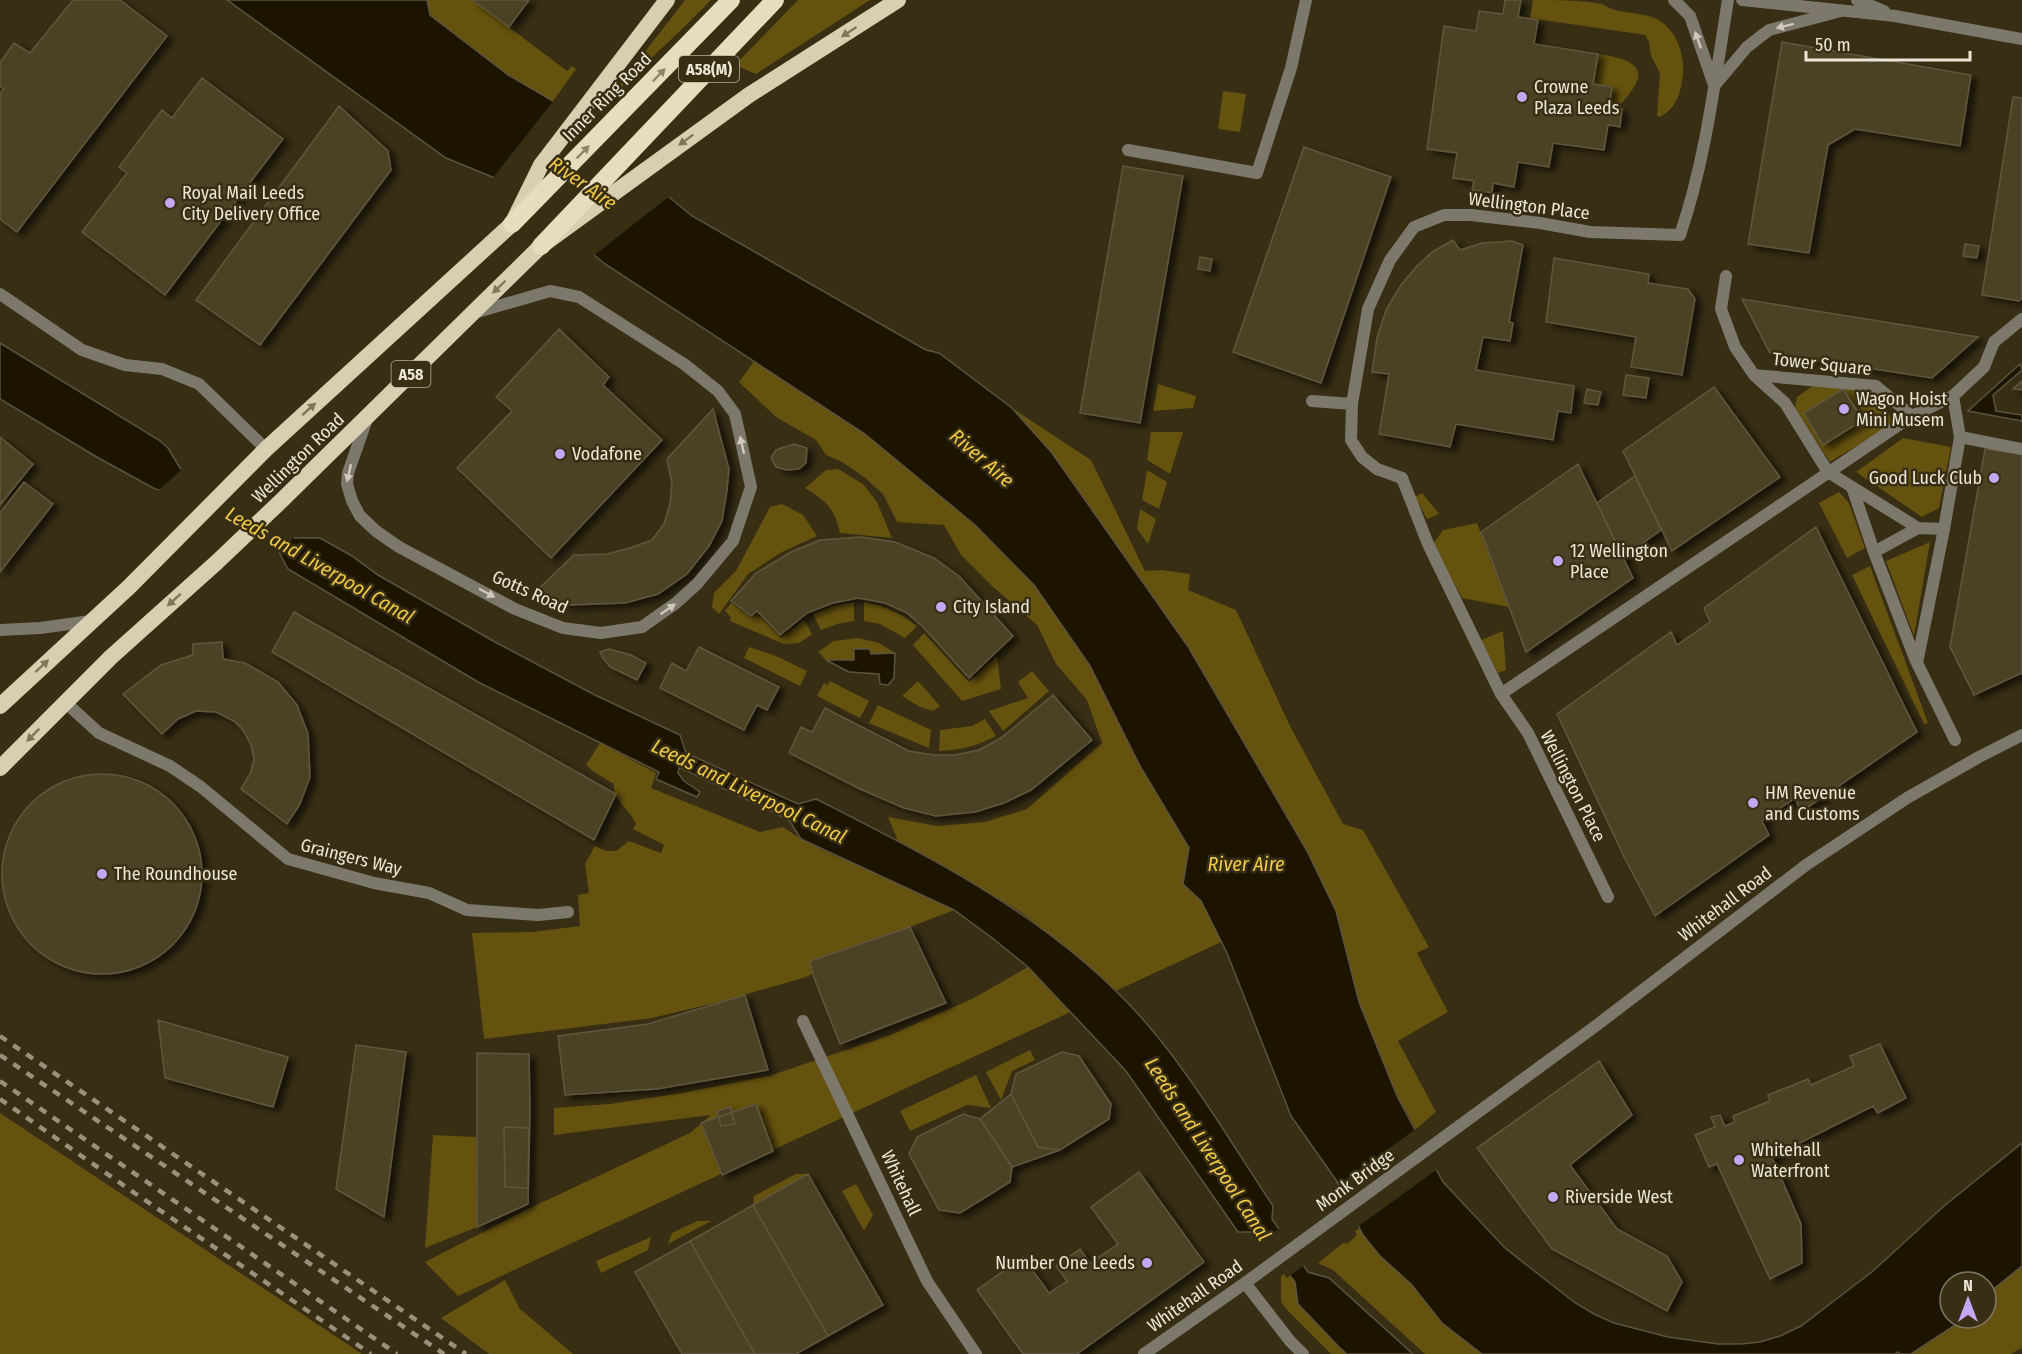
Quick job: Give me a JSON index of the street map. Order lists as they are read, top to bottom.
{
  "streets": {
    "highway": [
      "A58(M)",
      "Inner Ring Road",
      "A58",
      "Wellington Road"
    ],
    "street": [
      "Wellington Place",
      "Tower Square",
      "Gotts Road",
      "Graingers Way",
      "Whitehall Road",
      "Monk Bridge",
      "Whitehall"
    ]
  },
  "crossings": [
    ["A58(M)", "Wellington Road"],
    ["Inner Ring Road", "Wellington Road"],
    ["Wellington Road", "Gotts Road"],
    ["Wellington Road", "Graingers Way"],
    ["Whitehall Road", "Monk Bridge"]
  ],
  "water": ["River Aire", "Leeds and Liverpool Canal"],
  "places": [
    "Crowne Plaza Leeds",
    "Royal Mail Leeds City Delivery Office",
    "Wagon Hoist Mini Musem",
    "Vodafone",
    "Good Luck Club",
    "12 Wellington Place",
    "City Island",
    "HM Revenue and Customs",
    "The Roundhouse",
    "Whitehall Waterfront",
    "Riverside West",
    "Number One Leeds"
  ],
  "scale_bar": "50 m",
  "north": "top"
}
